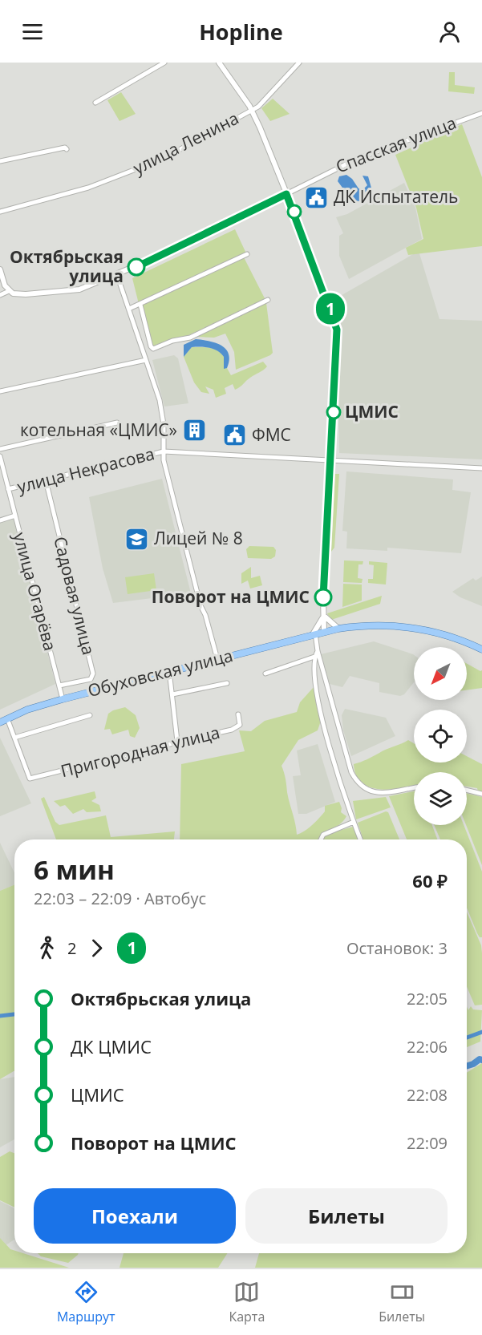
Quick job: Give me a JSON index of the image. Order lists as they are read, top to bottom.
{
  "streets": {
    "main road": ["Обуховская улица"],
    "street": [
      "улица Ленина",
      "Спасская улица",
      "улица Некрасова",
      "улица Огарёва",
      "Садовая улица",
      "Пригородная улица"
    ]
  },
  "crossings": [
    ["улица Некрасова", "улица Огарёва"],
    ["улица Некрасова", "Садовая улица"],
    ["улица Огарёва", "Садовая улица"],
    ["улица Огарёва", "Обуховская улица"]
  ],
  "places": {
    "public building": ["ДК Испытатель", "ФМС"],
    "other": ["Октябрьская улица", "ЦМИС", "Поворот на ЦМИС"],
    "building": ["котельная «ЦМИС»"],
    "school or university": ["Лицей № 8"]
  },
  "lines": ["bus line 1"],
  "north": "bottom left",
  "page": {
    "header": "Hopline",
    "on_map": "1",
    "heading": ["6 мин", "22:03 – 22:09 · Автобус", "60 ₽"],
    "legs": ["2", "1", "Остановок: 3"],
    "list": [
      {
        "name": "Октябрьская улица",
        "value": "22:05"
      },
      {
        "name": "ДК ЦМИС",
        "value": "22:06"
      },
      {
        "name": "ЦМИС",
        "value": "22:08"
      },
      {
        "name": "Поворот на ЦМИС",
        "value": "22:09"
      }
    ],
    "buttons": ["Поехали", "Билеты"],
    "tabs": ["Маршрут", "Карта", "Билеты"]
  }
}
